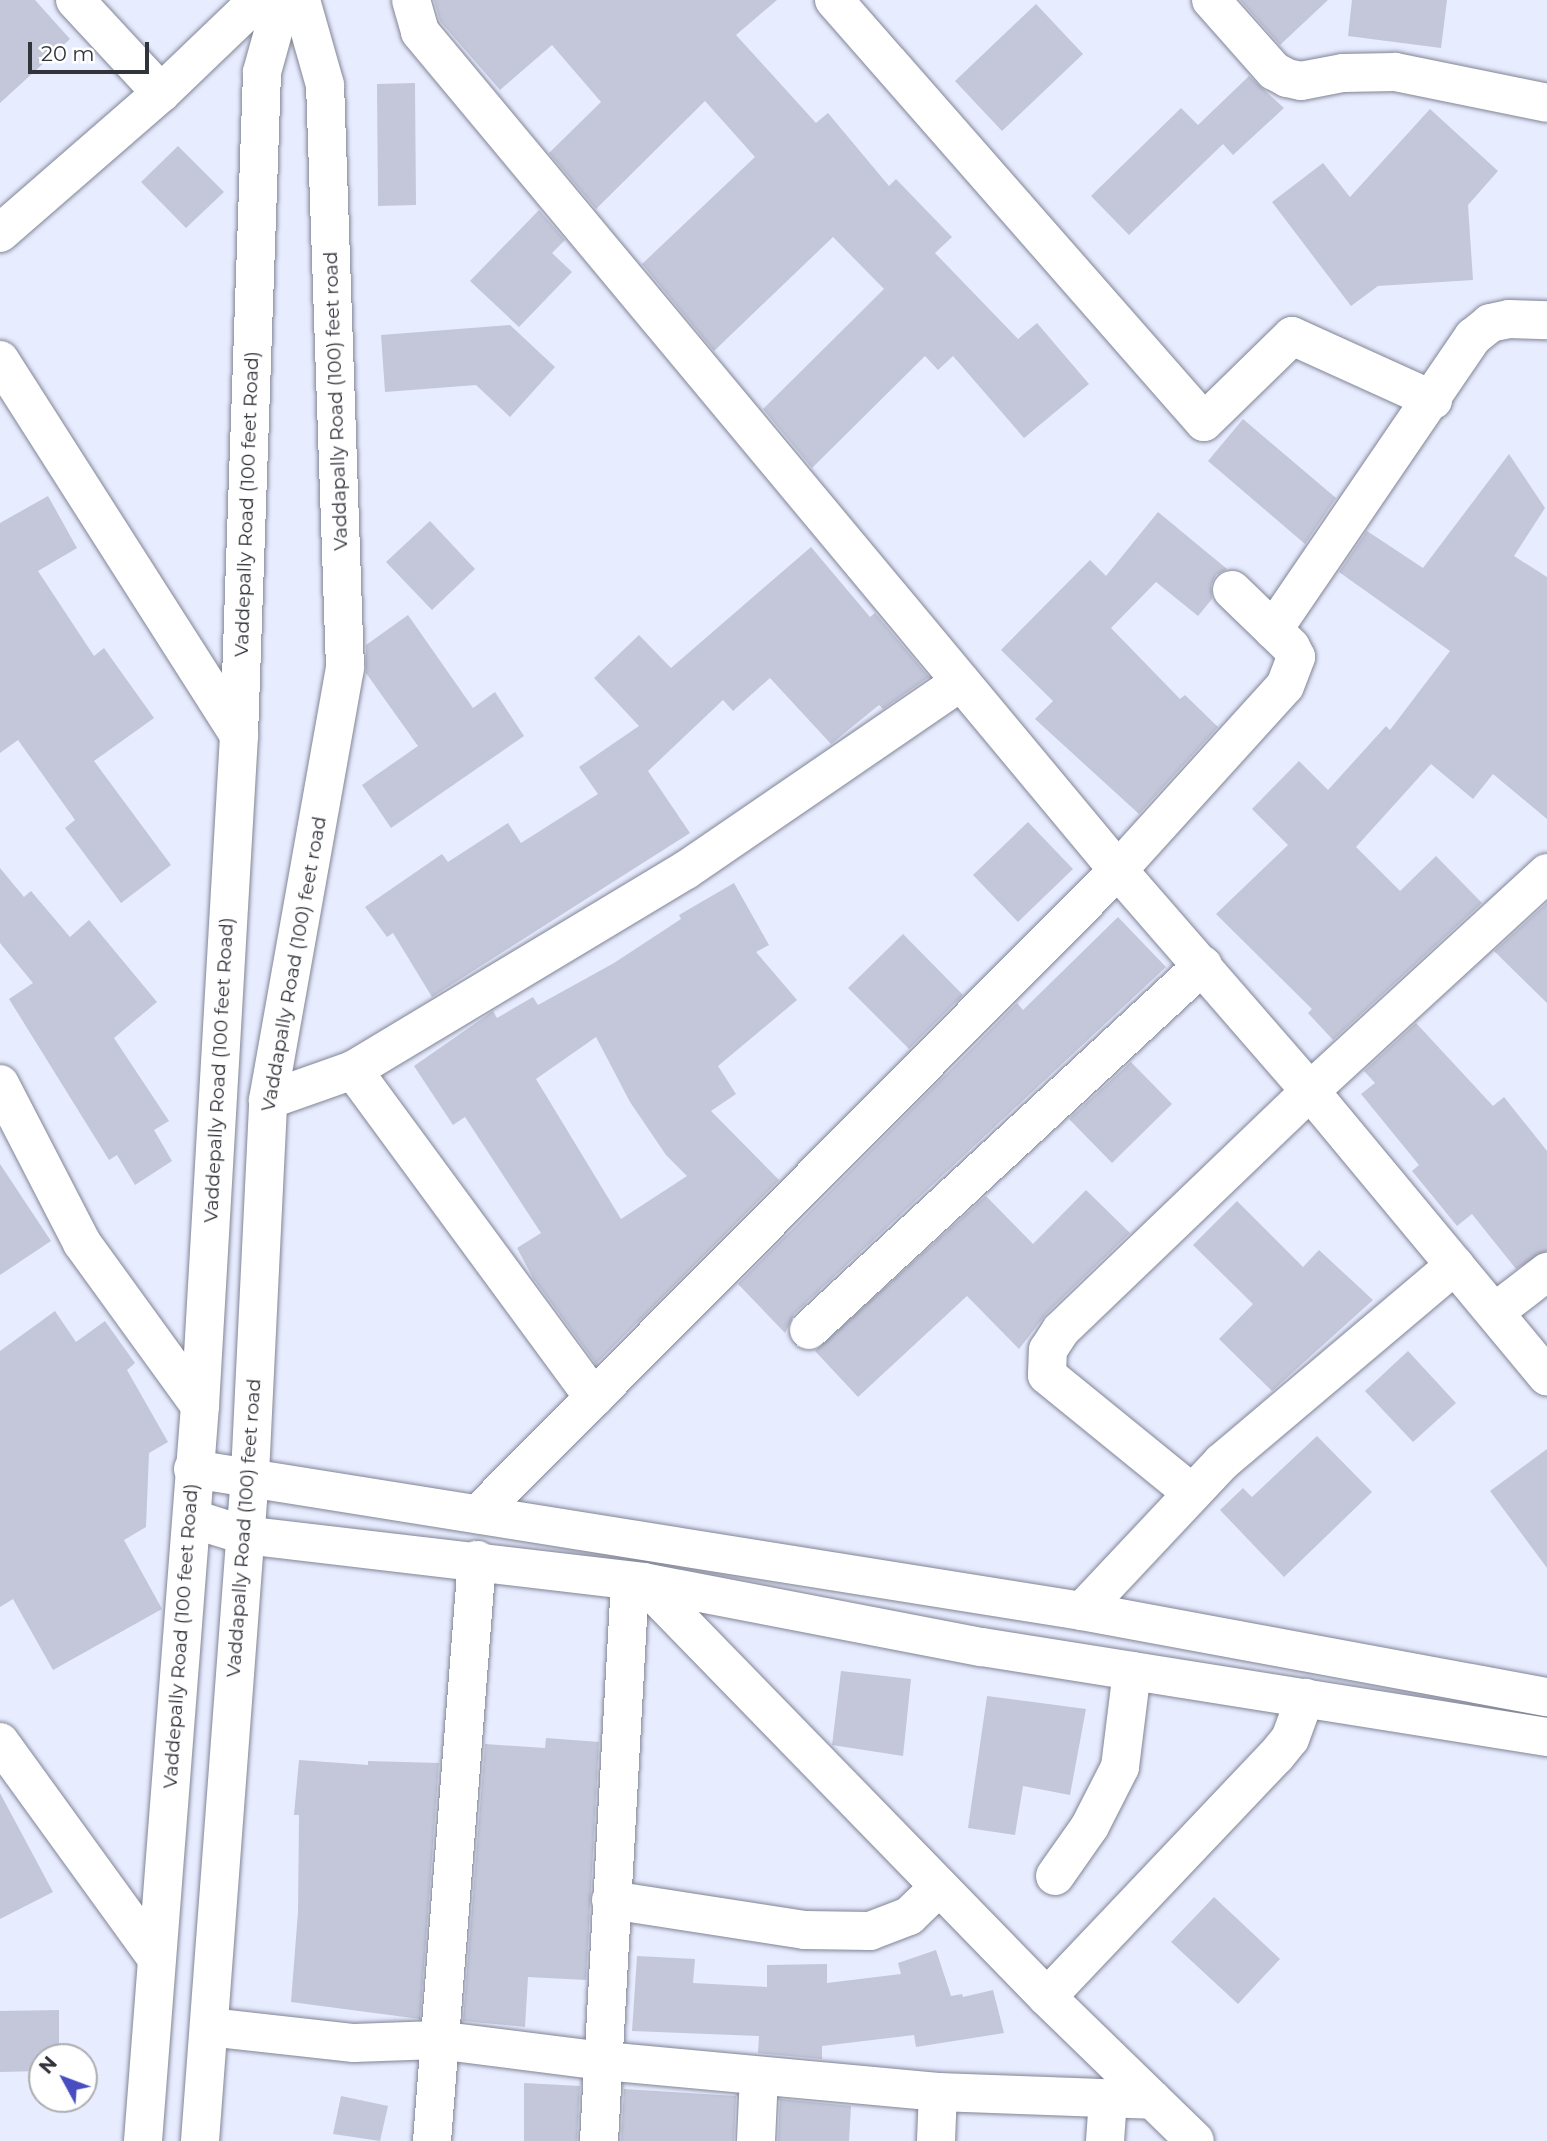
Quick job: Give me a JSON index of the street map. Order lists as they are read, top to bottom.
{
  "streets": {
    "street": ["Vaddapally Road (100) feet road", "Vaddepally Road (100 feet Road)"]
  },
  "scale_bar": "20 m",
  "north": "top left"
}
